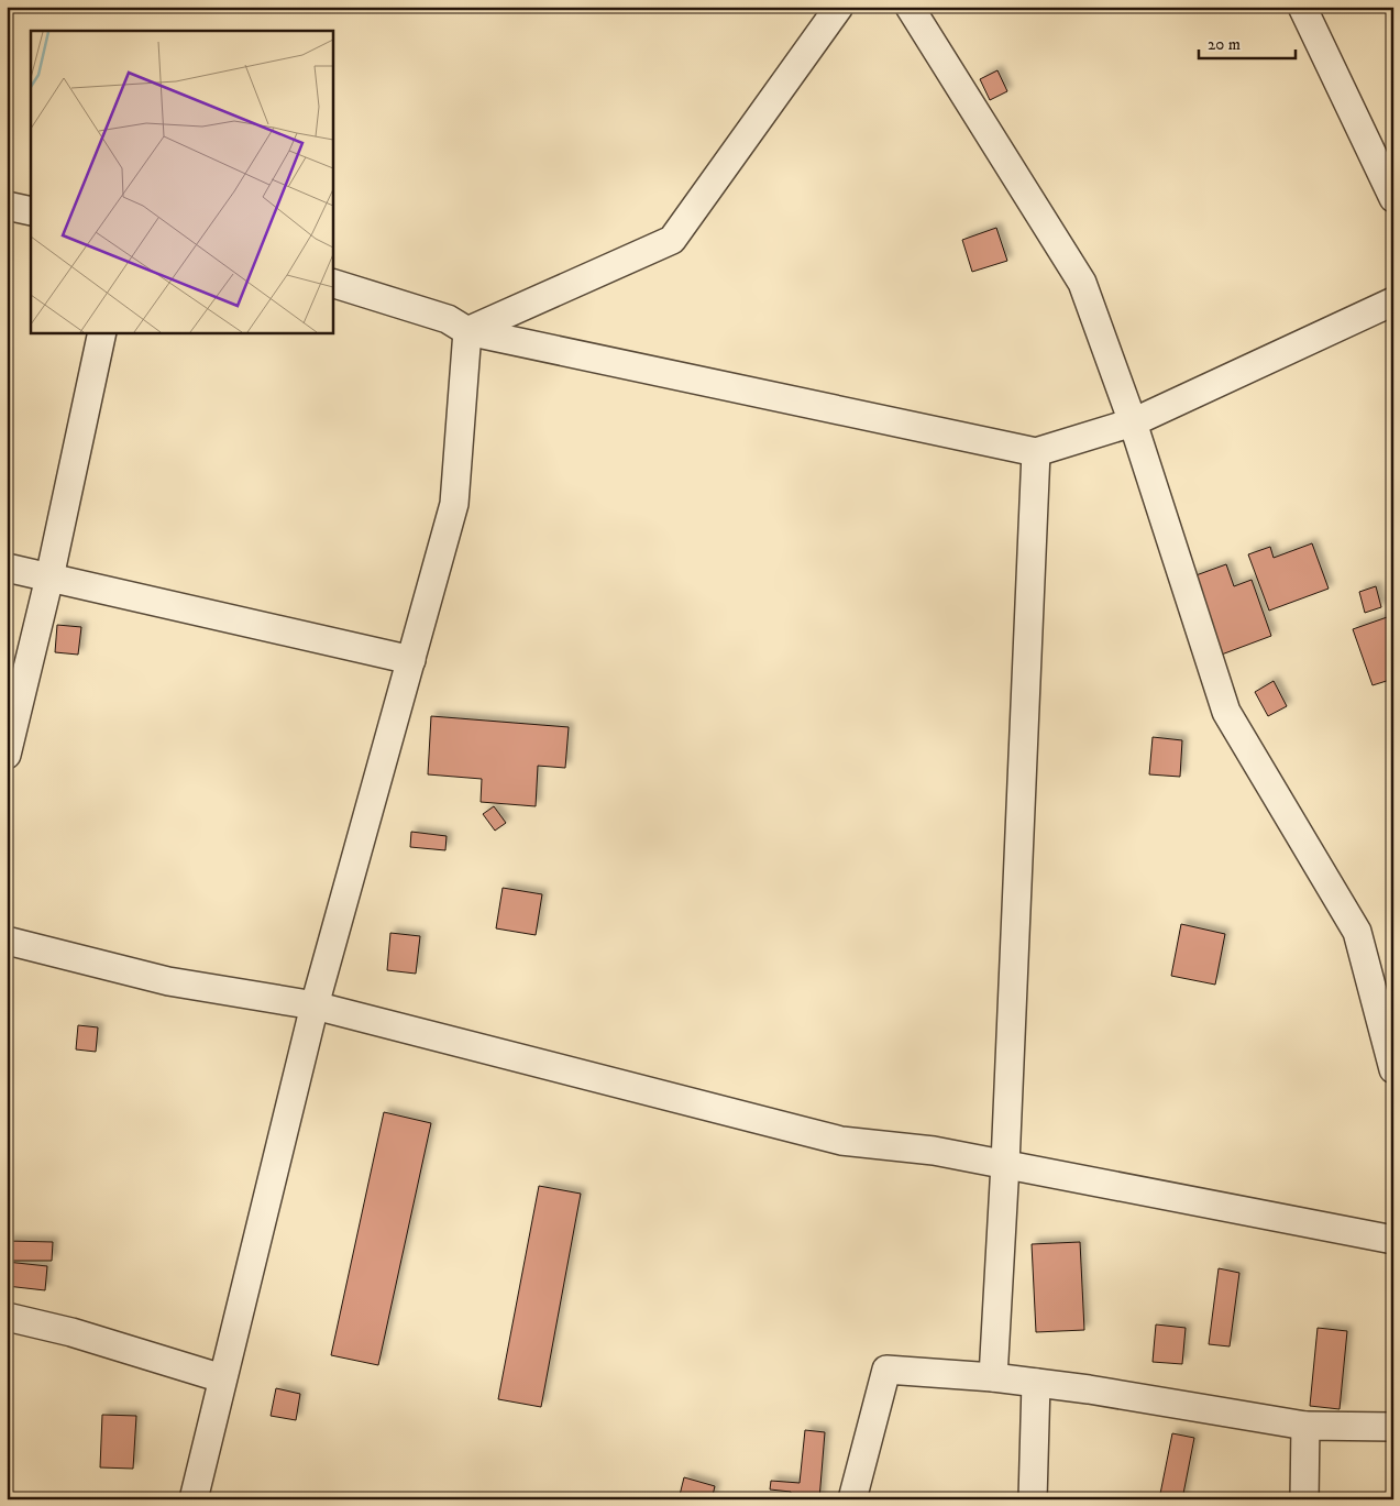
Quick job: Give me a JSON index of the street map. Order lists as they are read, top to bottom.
{
  "scale_bar": "20 m"
}
